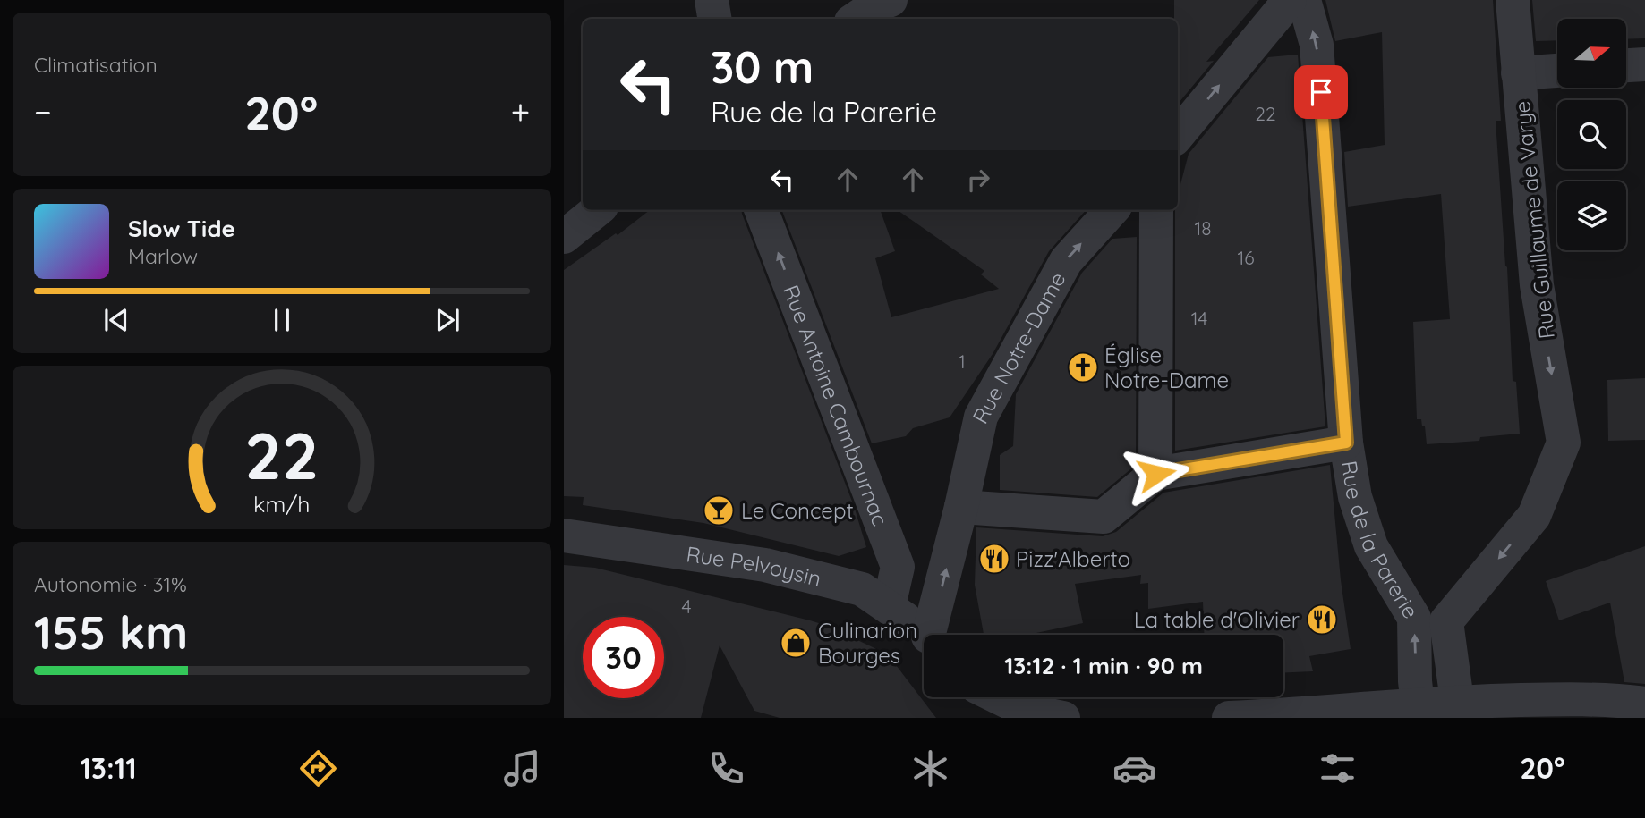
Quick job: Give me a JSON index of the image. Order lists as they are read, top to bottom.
{
  "streets": {
    "street": [
      "Rue Guillaume de Varye",
      "Rue Notre-Dame",
      "Rue Antoine Cambournac",
      "Rue de la Parerie",
      "Rue Pelvoysin"
    ]
  },
  "crossings": [
    ["Rue Antoine Cambournac", "Rue Pelvoysin"]
  ],
  "one_way": ["Rue Guillaume de Varye", "Rue Antoine Cambournac"],
  "places": {
    "church": ["Église Notre-Dame"],
    "bar": ["Le Concept"],
    "restaurant": ["Pizz'Alberto", "La table d'Olivier"],
    "shop": ["Culinarion Bourges"]
  },
  "house_numbers": [
    "22",
    "18",
    "16",
    "14",
    "1",
    "4"
  ],
  "north": "right",
  "page": {
    "tile": [
      "Climatisation",
      ["Autonomie · 31%", "155 km"]
    ],
    "turn": ["30 m", "Rue de la Parerie"],
    "heat": ["−", "20°", "+"],
    "song": ["Slow Tide", "Marlow"],
    "limit": "30",
    "trip": "13:12 · 1 min · 90 m",
    "tabs": ["13:11", "20°"],
    "gauge": ["22", "km/h"]
  }
}
